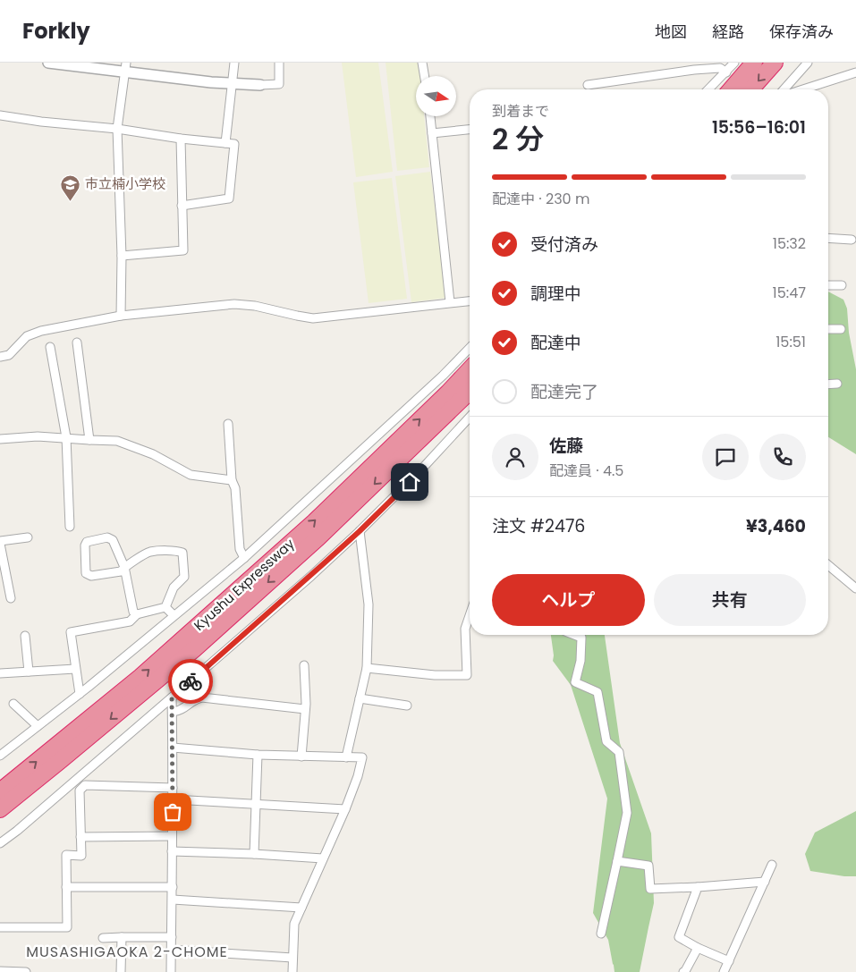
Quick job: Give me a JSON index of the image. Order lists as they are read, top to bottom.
{
  "streets": {
    "highway": ["Kyushu Expressway"]
  },
  "districts": ["MUSASHIGAOKA 2-CHOME"],
  "places": {
    "school or university": ["市立楠小学校"]
  },
  "north": "right",
  "page": {
    "header": "Forkly",
    "nav": ["地図", "経路", "保存済み"],
    "heading": ["2 分", "到着まで", "15:56–16:01"],
    "panel": [
      "佐藤",
      "配達員 · 4.5",
      "注文 #2476",
      "¥3,460"
    ],
    "bar": "配達中 · 230 m",
    "list": [
      ["受付済み", "15:32"],
      ["調理中", "15:47"],
      ["配達中", "15:51"],
      "配達完了"
    ],
    "buttons": ["ヘルプ", "共有"]
  }
}
